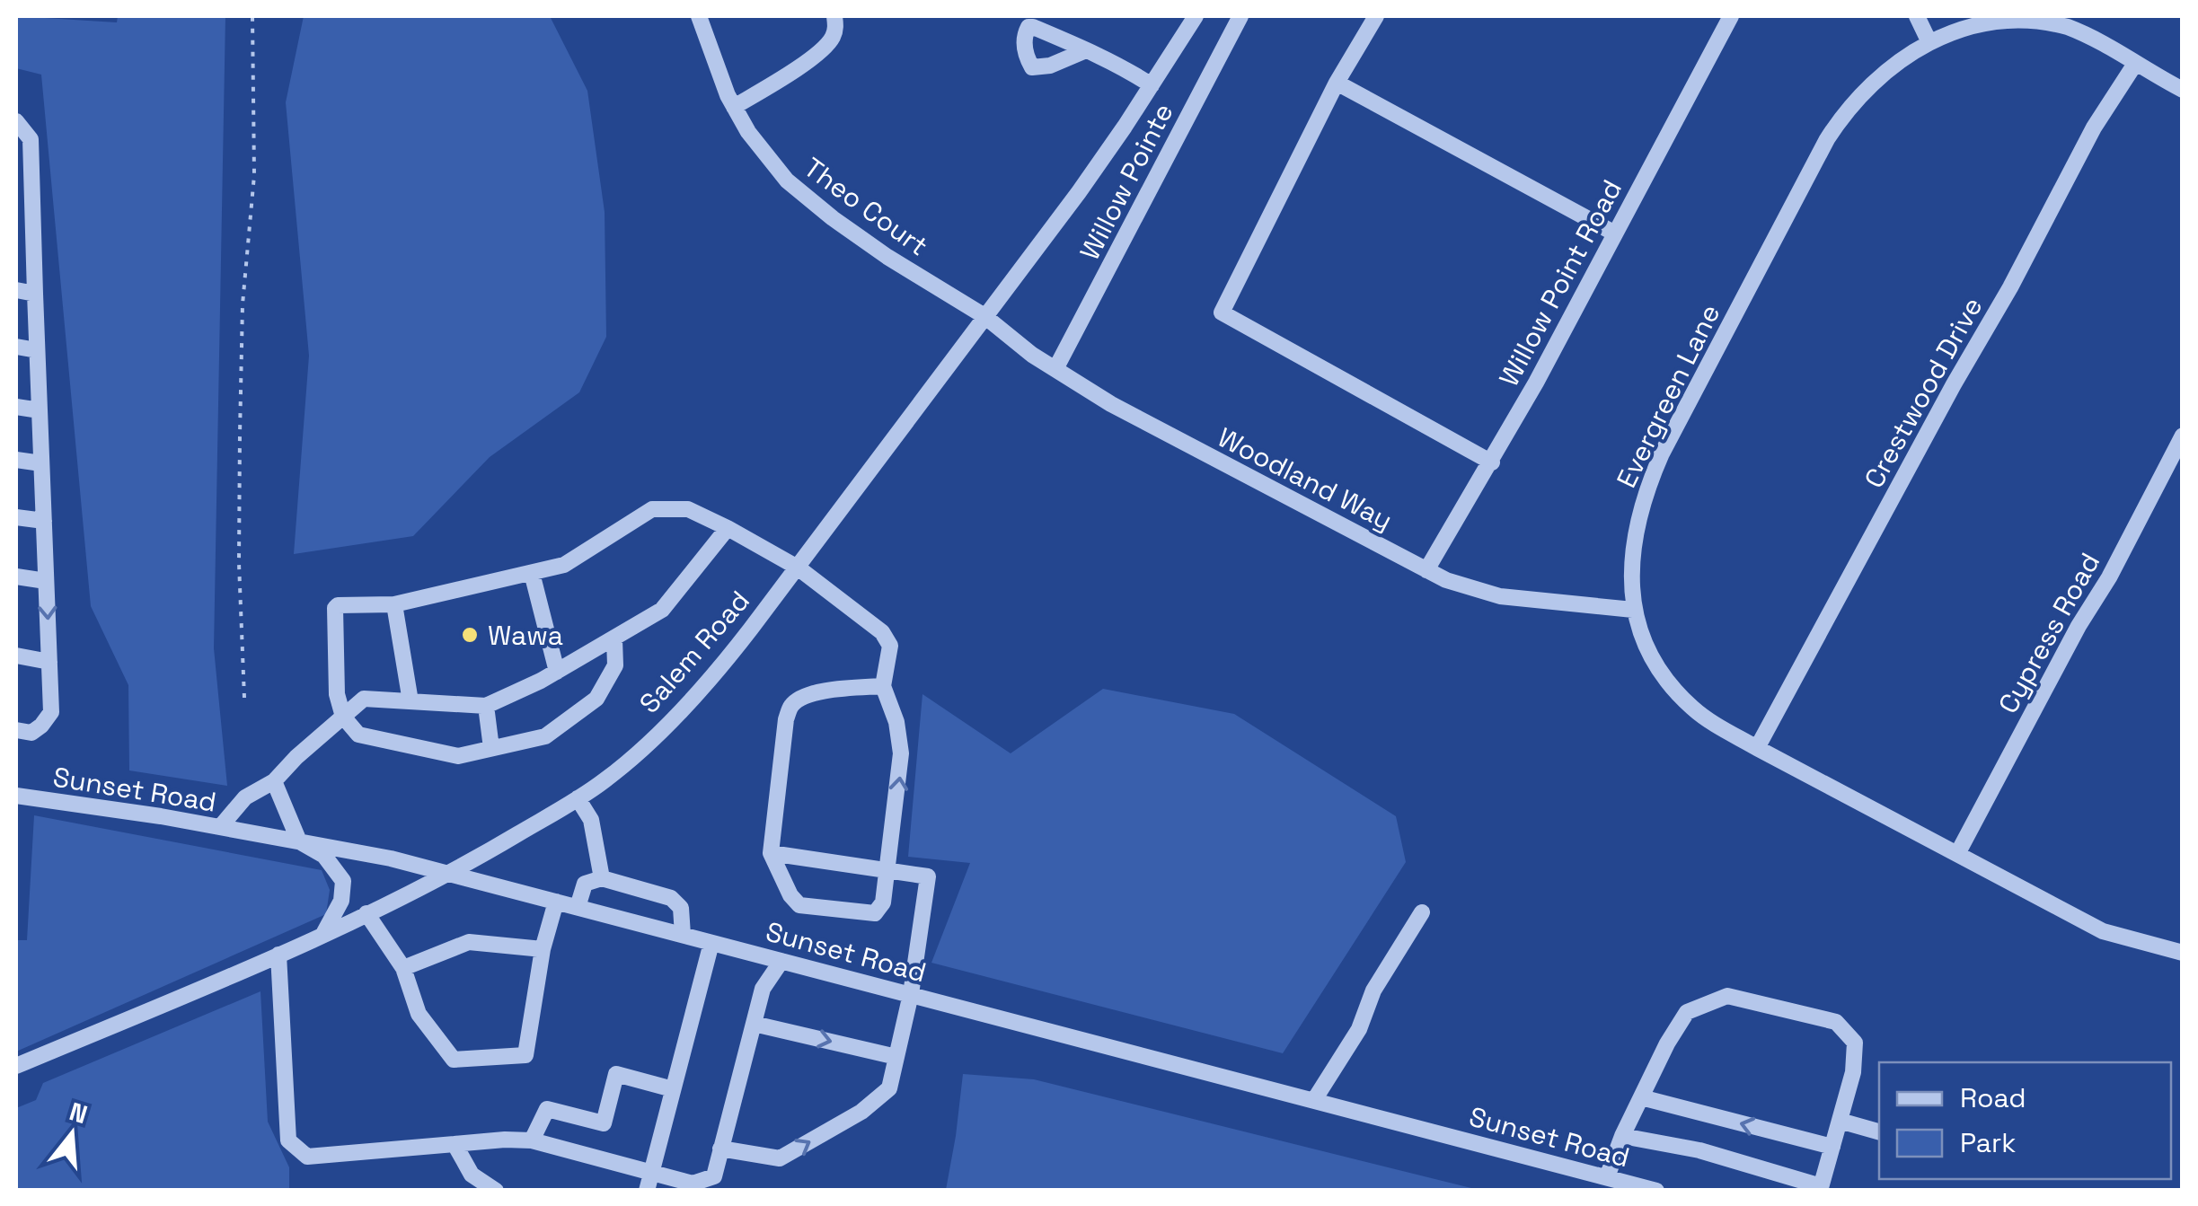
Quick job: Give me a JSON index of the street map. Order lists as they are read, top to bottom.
{
  "streets": {
    "street": [
      "Willow Pointe",
      "Theo Court",
      "Willow Point Road",
      "Crestwood Drive",
      "Evergreen Lane",
      "Woodland Way",
      "Cypress Road",
      "Salem Road",
      "Sunset Road"
    ]
  },
  "crossings": [
    ["Willow Pointe", "Woodland Way"],
    ["Theo Court", "Woodland Way"],
    ["Theo Court", "Salem Road"],
    ["Willow Point Road", "Woodland Way"],
    ["Crestwood Drive", "Evergreen Lane"],
    ["Evergreen Lane", "Woodland Way"],
    ["Evergreen Lane", "Cypress Road"],
    ["Woodland Way", "Salem Road"],
    ["Salem Road", "Sunset Road"]
  ],
  "places": ["Wawa"],
  "legend": ["Road", "Park"],
  "north": "top"
}
